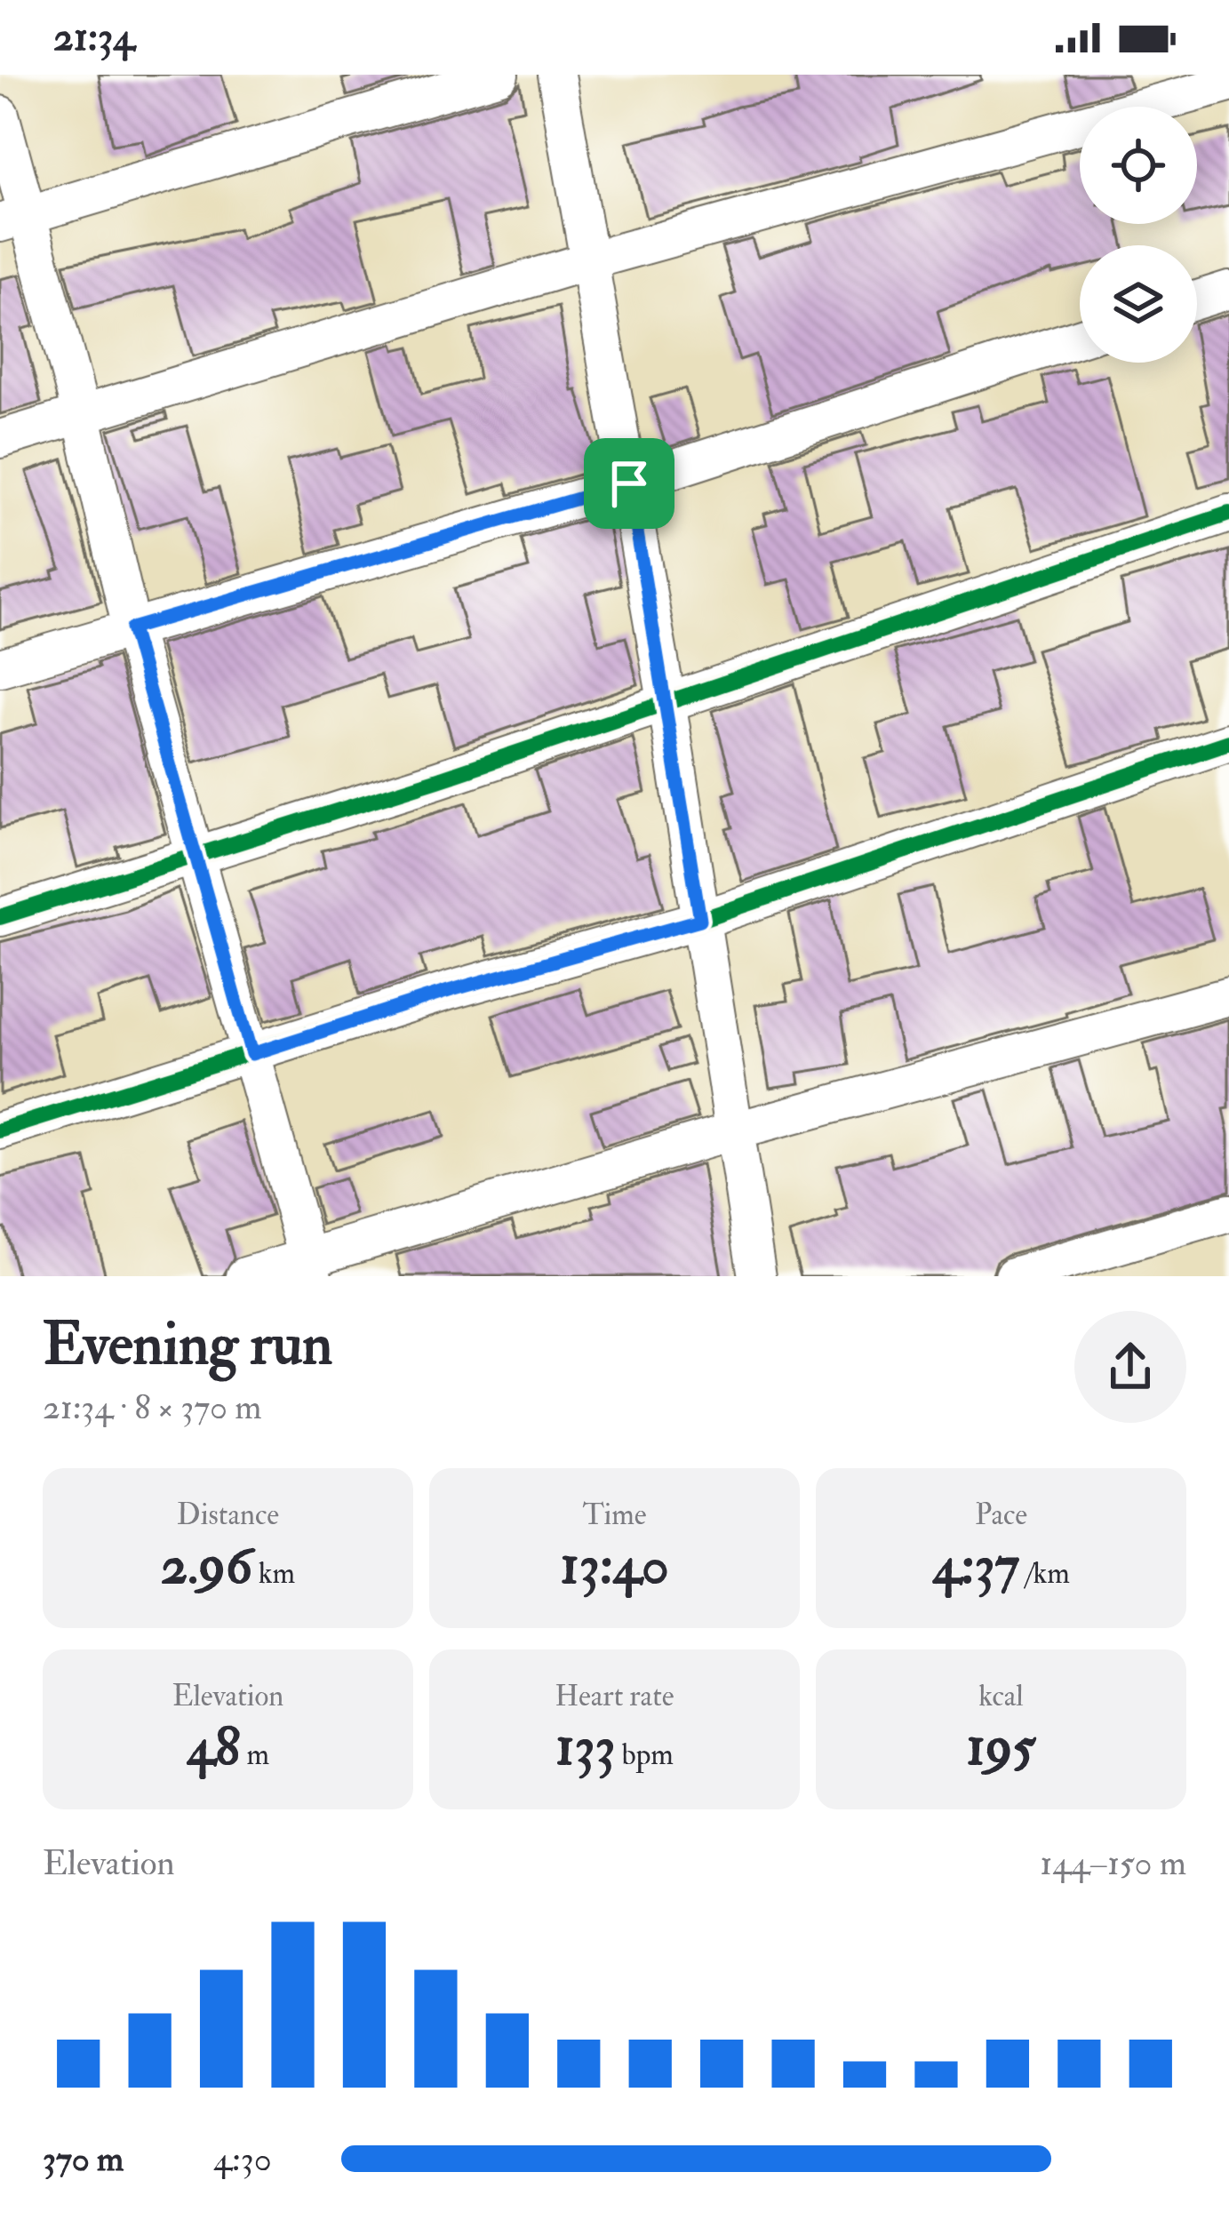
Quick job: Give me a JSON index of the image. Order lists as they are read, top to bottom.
{
  "page": {
    "status": "21:34",
    "heading": ["Evening run", "21:34 · 8 × 370 m"],
    "stats": [
      ["Distance", "2.96 km"],
      ["Time", "13:40"],
      ["Pace", "4:37 /km"],
      ["Elevation", "48 m"],
      ["Heart rate", "133 bpm"],
      ["kcal", "195"]
    ],
    "chart": ["Elevation", "144–150 m"],
    "list": [
      {
        "name": "370 m",
        "note": "4:30"
      }
    ]
  }
}
